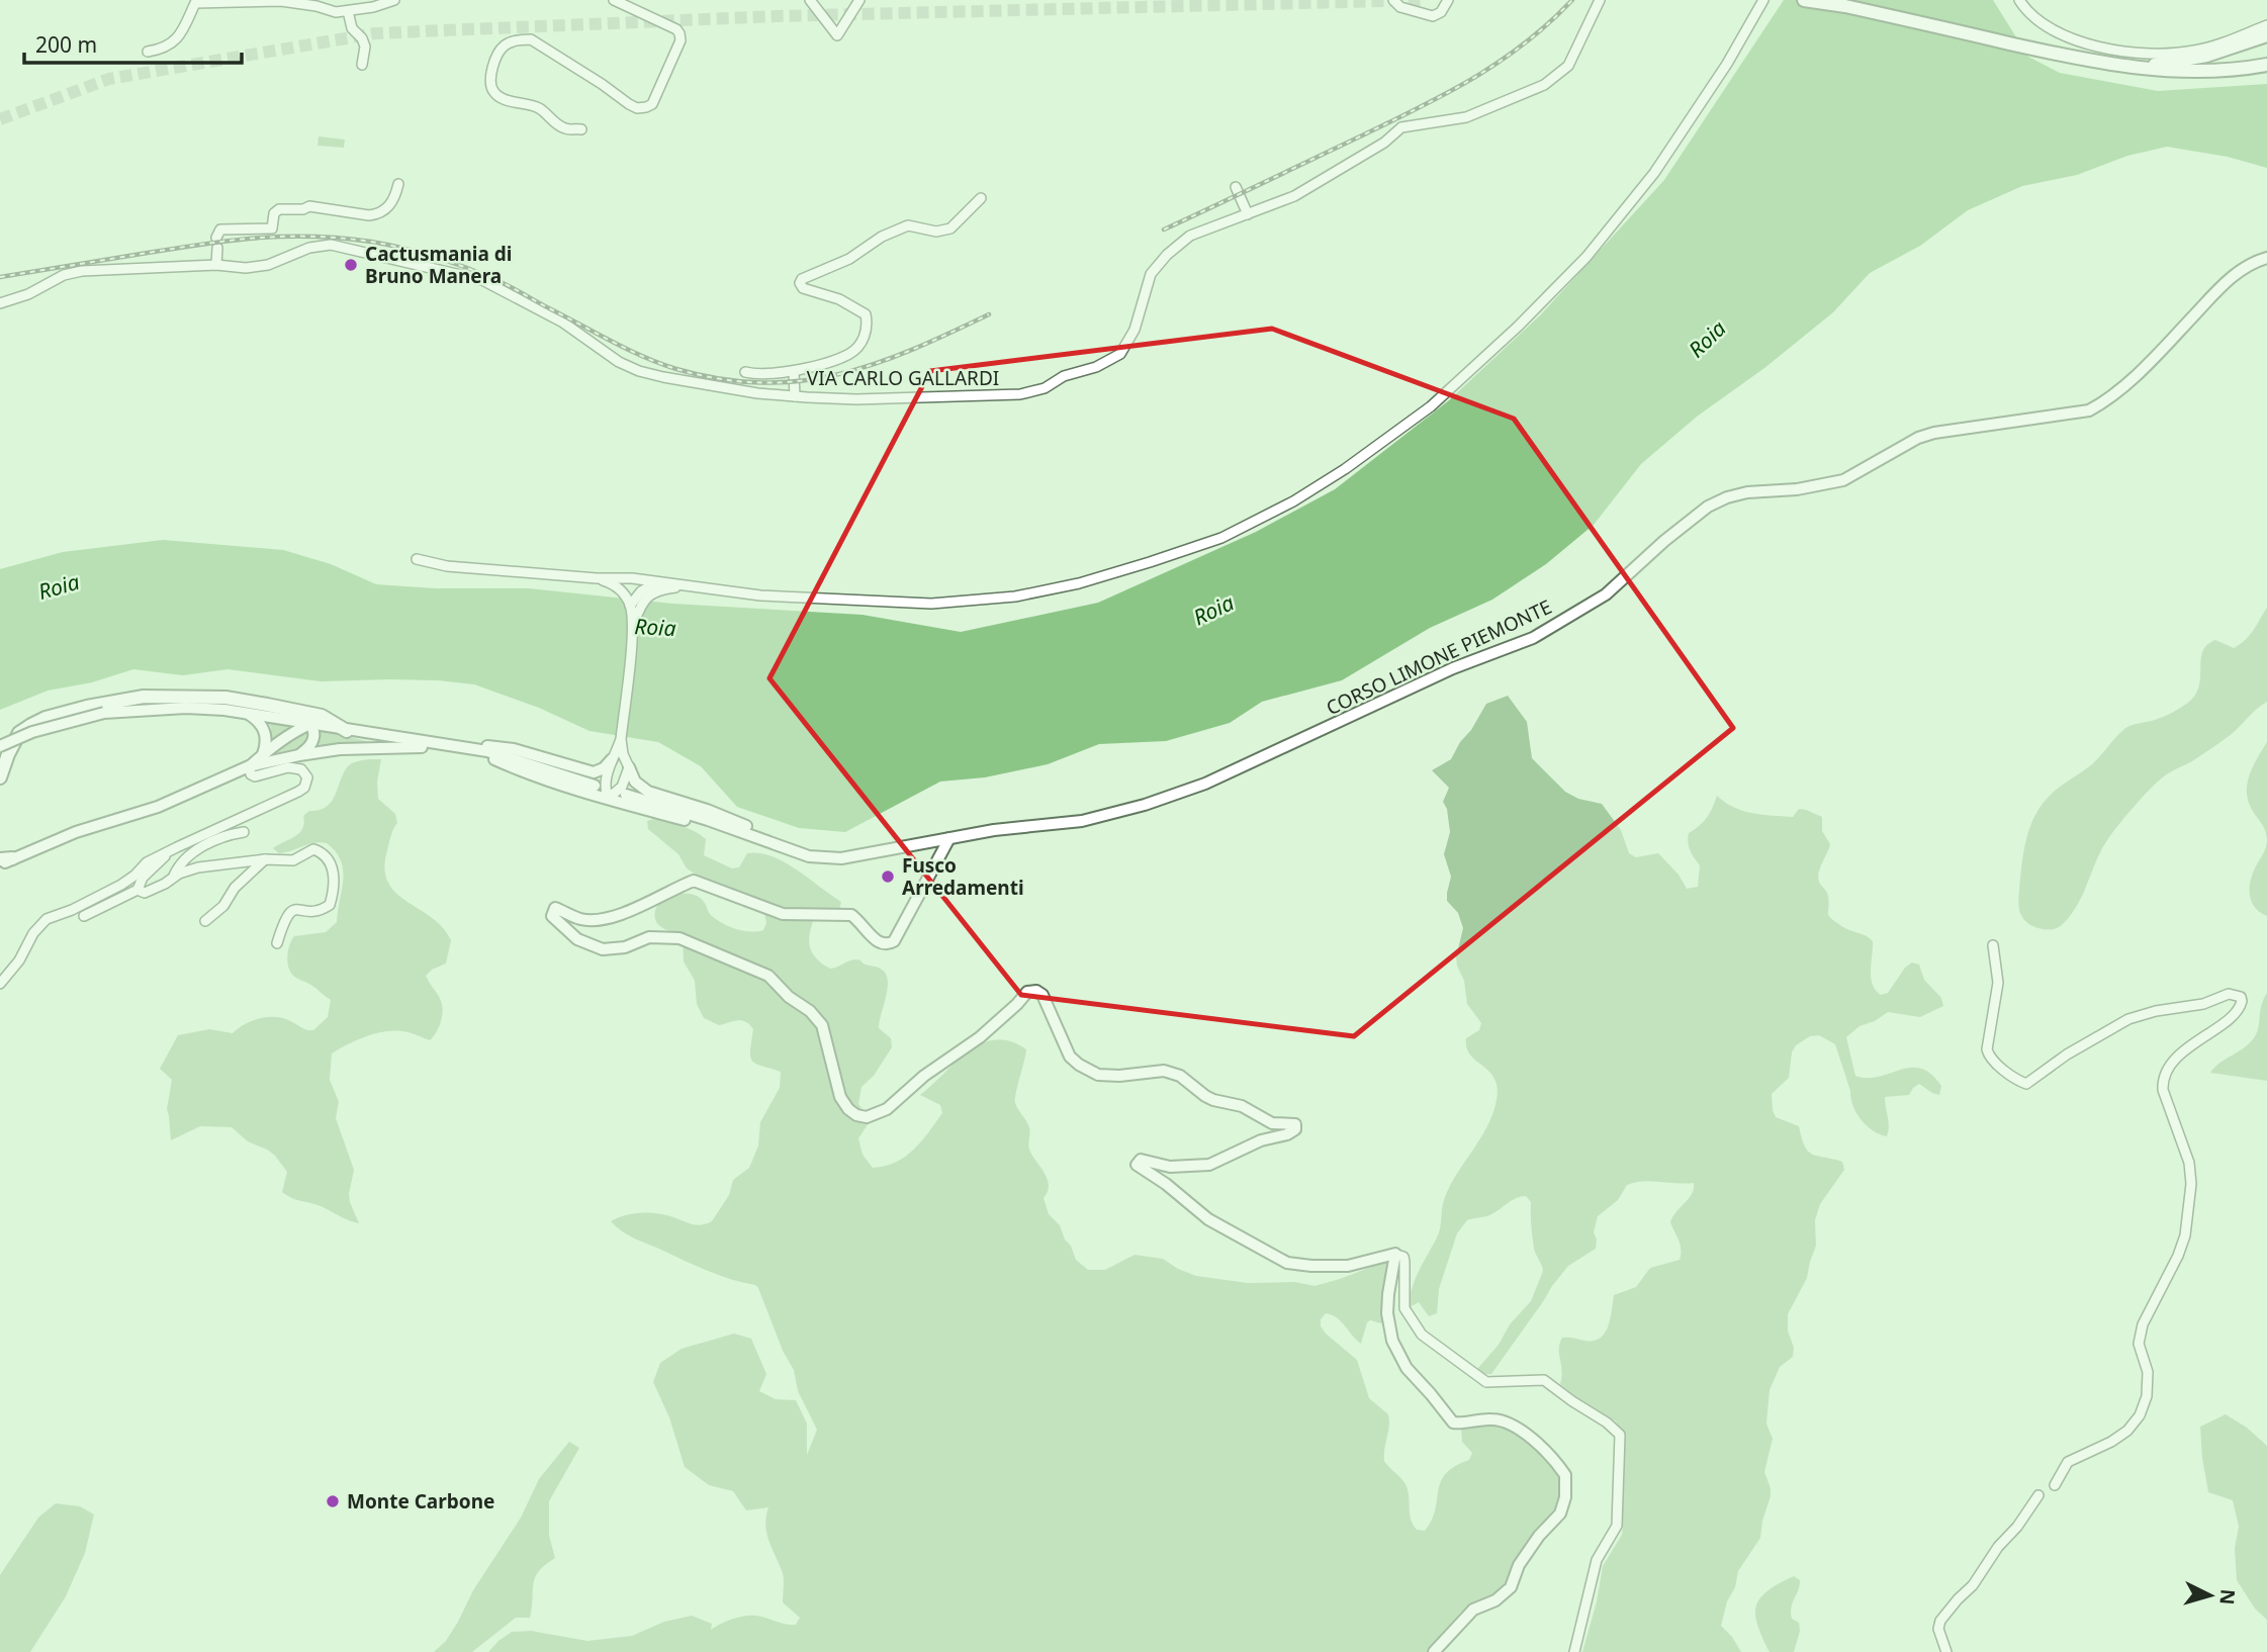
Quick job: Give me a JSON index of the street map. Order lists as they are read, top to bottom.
{
  "streets": {
    "main road": ["CORSO LIMONE PIEMONTE"],
    "street": ["VIA CARLO GALLARDI"]
  },
  "water": ["Roia"],
  "places": ["Cactusmania di Bruno Manera", "Fusco Arredamenti", "Monte Carbone"],
  "scale_bar": "200 m",
  "north": "right"
}
